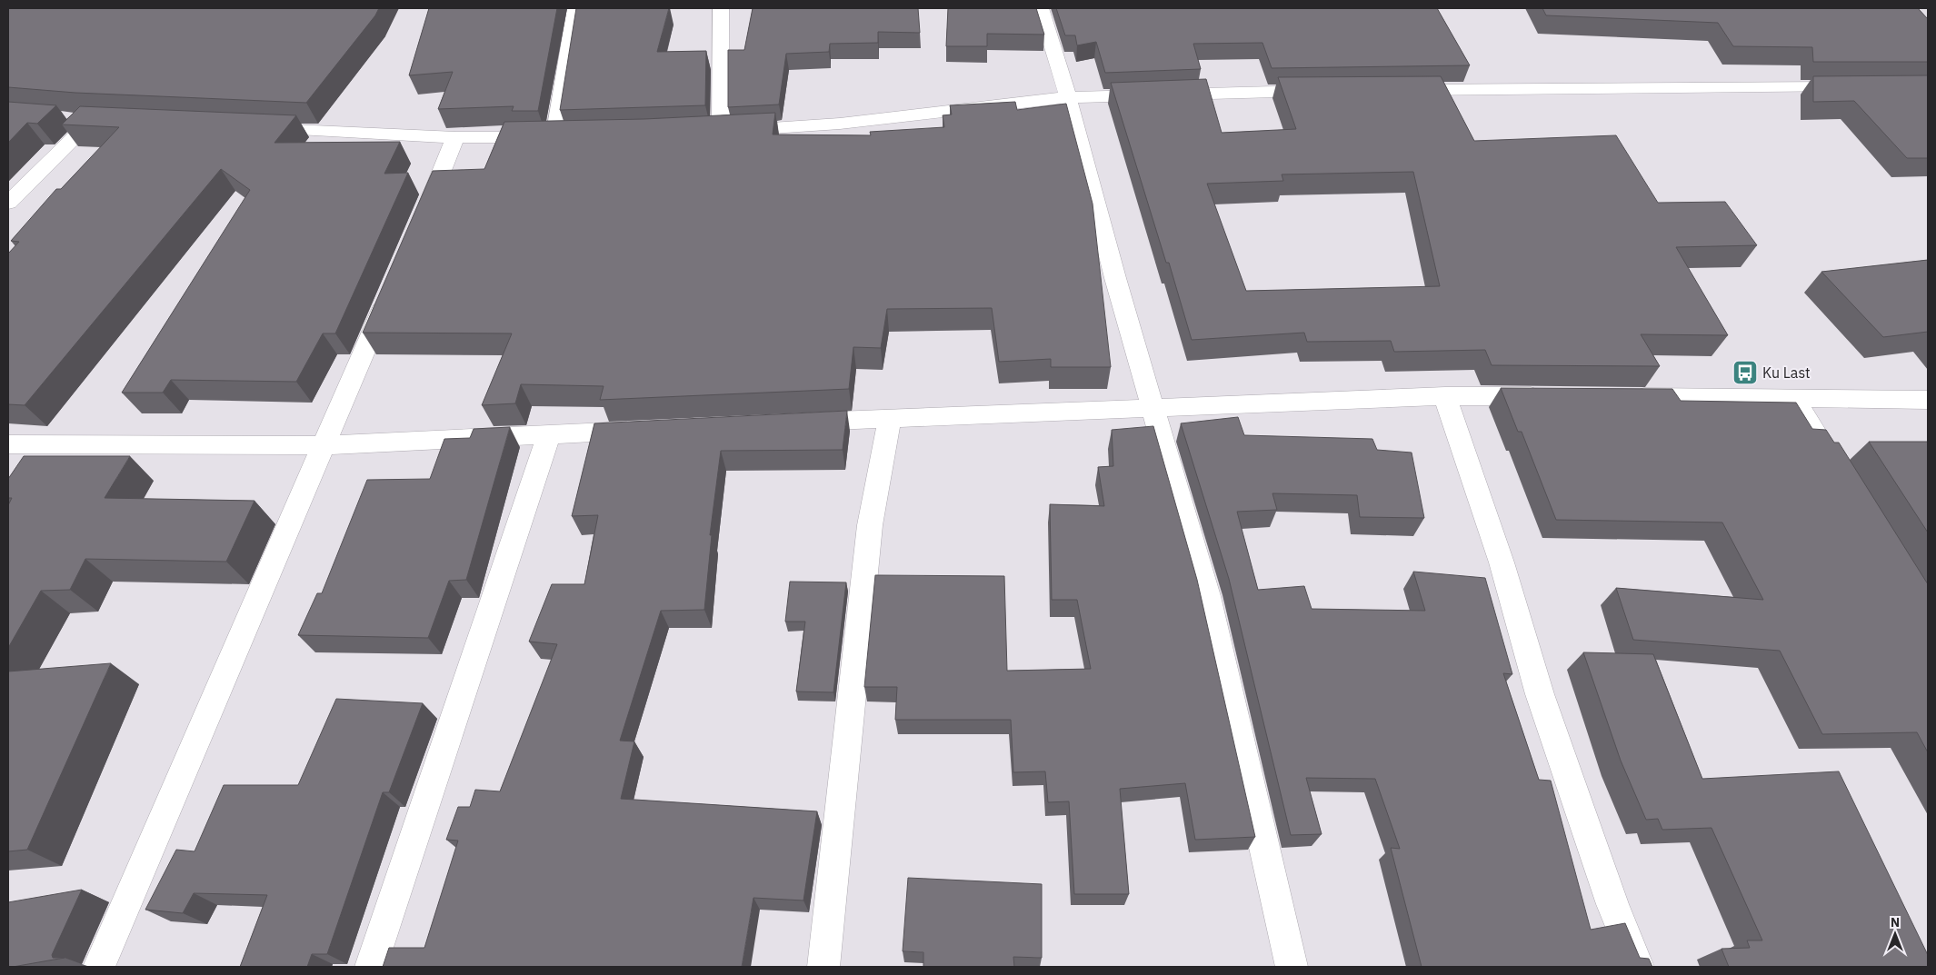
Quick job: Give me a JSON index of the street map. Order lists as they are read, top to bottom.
{
  "places": {
    "bus stop": ["Ku Last"]
  },
  "north": "top"
}
